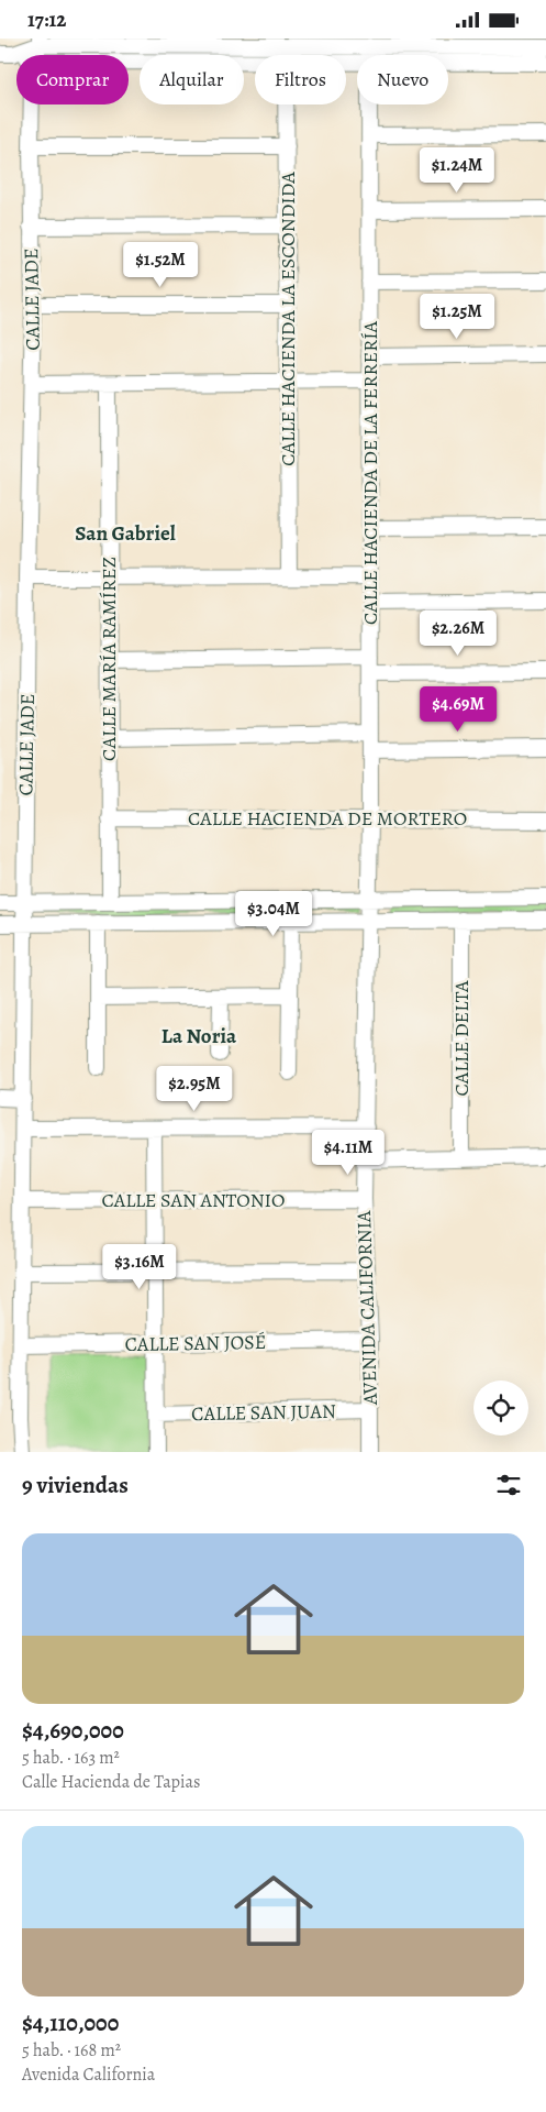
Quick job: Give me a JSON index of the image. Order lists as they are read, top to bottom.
{
  "streets": {
    "street": [
      "CALLE JADE",
      "CALLE HACIENDA LA ESCONDIDA",
      "CALLE HACIENDA DE LA FERRERÍA",
      "CALLE MARÍA RAMÍREZ",
      "CALLE HACIENDA DE MORTERO",
      "CALLE DELTA",
      "CALLE SAN ANTONIO",
      "AVENIDA CALIFORNIA",
      "CALLE SAN JOSÉ",
      "CALLE SAN JUAN"
    ]
  },
  "crossings": [
    ["CALLE JADE", "CALLE SAN ANTONIO"],
    ["CALLE JADE", "CALLE SAN JOSÉ"],
    ["CALLE HACIENDA DE LA FERRERÍA", "CALLE HACIENDA DE MORTERO"],
    ["CALLE HACIENDA DE LA FERRERÍA", "AVENIDA CALIFORNIA"],
    ["CALLE MARÍA RAMÍREZ", "CALLE HACIENDA DE MORTERO"],
    ["CALLE SAN ANTONIO", "AVENIDA CALIFORNIA"],
    ["AVENIDA CALIFORNIA", "CALLE SAN JOSÉ"],
    ["AVENIDA CALIFORNIA", "CALLE SAN JUAN"]
  ],
  "districts": ["San Gabriel", "La Noria"],
  "page": {
    "status": "17:12",
    "chip": [
      "Comprar",
      "Alquilar",
      "Filtros",
      "Nuevo"
    ],
    "price": [
      "$1.24M",
      "$1.52M",
      "$1.25M",
      "$2.26M",
      "$4.69M",
      "$3.04M",
      "$2.95M",
      "$4.11M",
      "$3.16M"
    ],
    "heading": "9 viviendas",
    "list": [
      {
        "name": "$4,690,000",
        "note": "5 hab. · 163 m² · Calle Hacienda de Tapias"
      },
      {
        "name": "$4,110,000",
        "note": "5 hab. · 168 m² · Avenida California"
      }
    ]
  }
}
